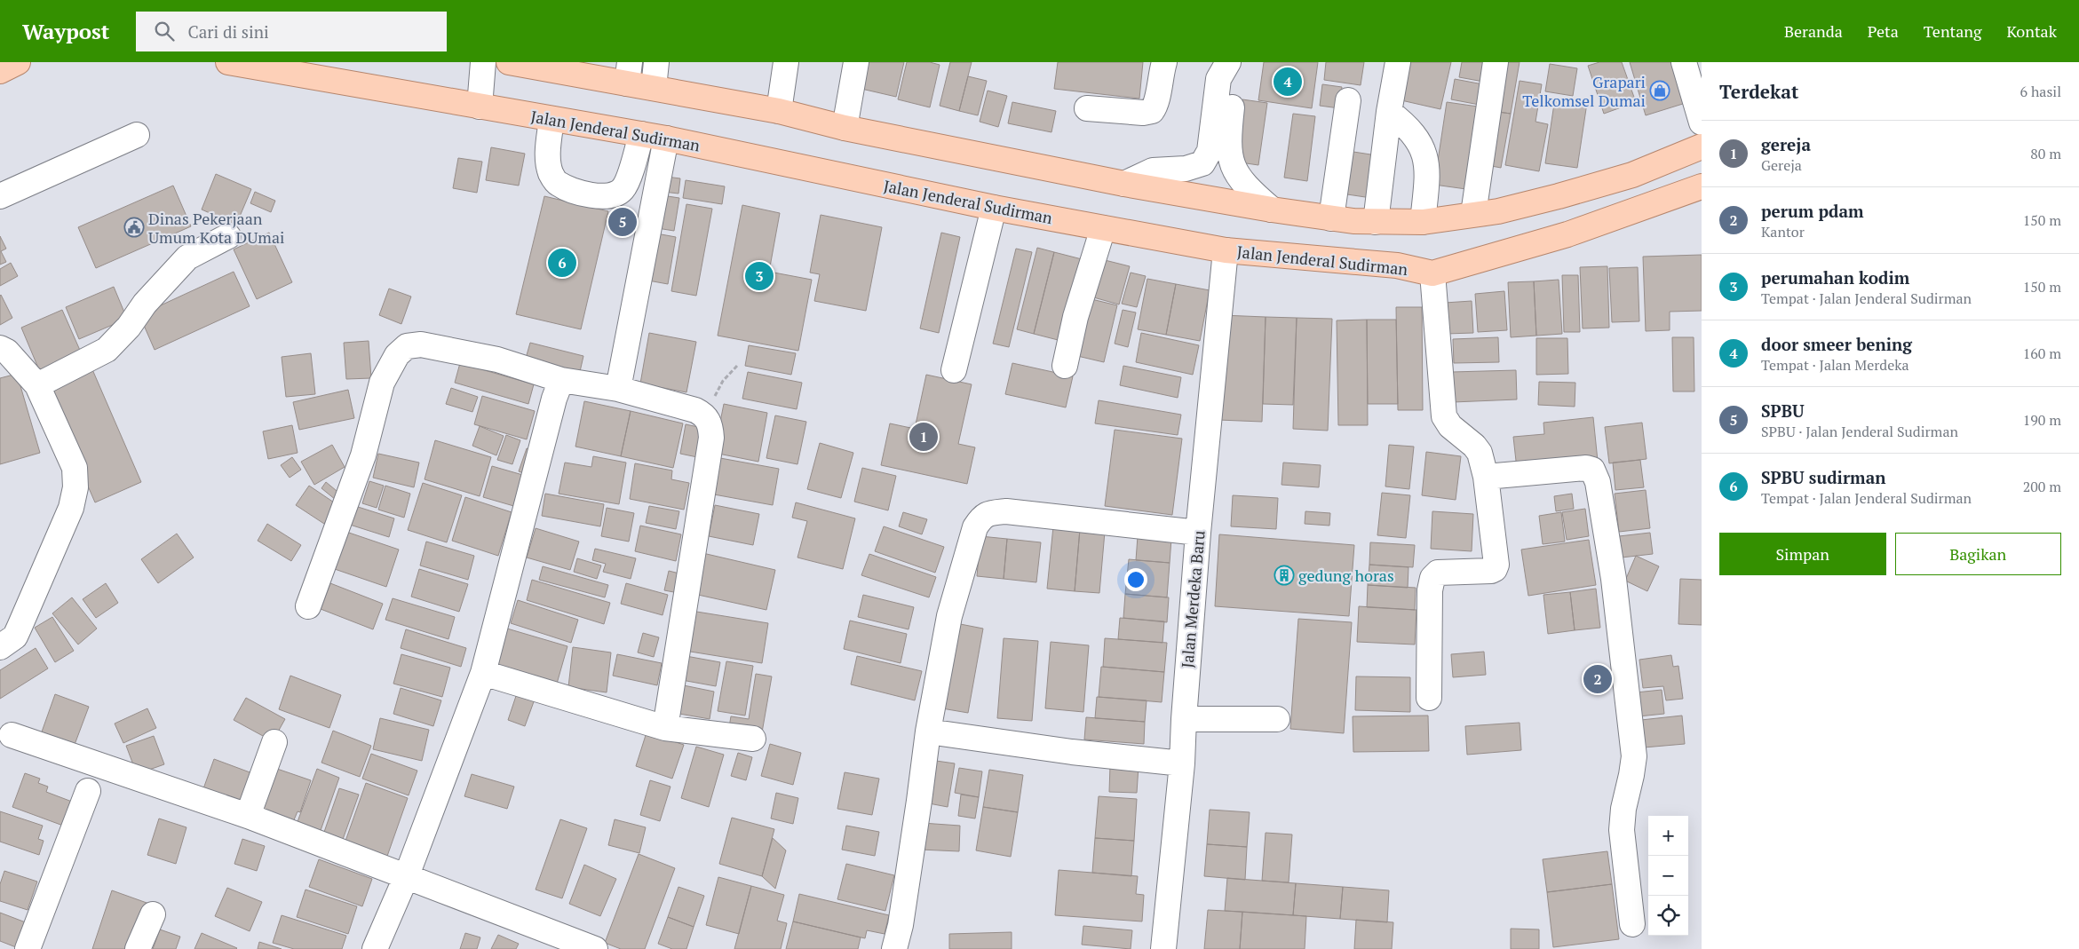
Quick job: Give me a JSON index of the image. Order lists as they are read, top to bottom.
{
  "streets": {
    "main road": ["Jalan Jenderal Sudirman"],
    "street": ["Jalan Merdeka Baru"]
  },
  "crossings": [
    ["Jalan Jenderal Sudirman", "Jalan Merdeka Baru"]
  ],
  "places": {
    "shop": ["Grapari Telkomsel Dumai"],
    "public building": ["Dinas Pekerjaan Umum Kota DUmai"],
    "building": ["gedung horas"]
  },
  "page": {
    "header": "Waypost",
    "search": "Cari di sini",
    "nav": [
      "Beranda",
      "Peta",
      "Tentang",
      "Kontak"
    ],
    "heading": ["Terdekat", "6 hasil"],
    "pins": [
      "4",
      "5",
      "6",
      "3",
      "1",
      "2"
    ],
    "list": [
      {
        "mark": "1",
        "name": "gereja",
        "note": "Gereja",
        "value": "80 m"
      },
      {
        "mark": "2",
        "name": "perum pdam",
        "note": "Kantor",
        "value": "150 m"
      },
      {
        "mark": "3",
        "name": "perumahan kodim",
        "note": "Tempat · Jalan Jenderal Sudirman",
        "value": "150 m"
      },
      {
        "mark": "4",
        "name": "door smeer bening",
        "note": "Tempat · Jalan Merdeka",
        "value": "160 m"
      },
      {
        "mark": "5",
        "name": "SPBU",
        "note": "SPBU · Jalan Jenderal Sudirman",
        "value": "190 m"
      },
      {
        "mark": "6",
        "name": "SPBU sudirman",
        "note": "Tempat · Jalan Jenderal Sudirman",
        "value": "200 m"
      }
    ],
    "buttons": ["Simpan", "Bagikan"],
    "map_buttons": ["+", "−"]
  }
}
